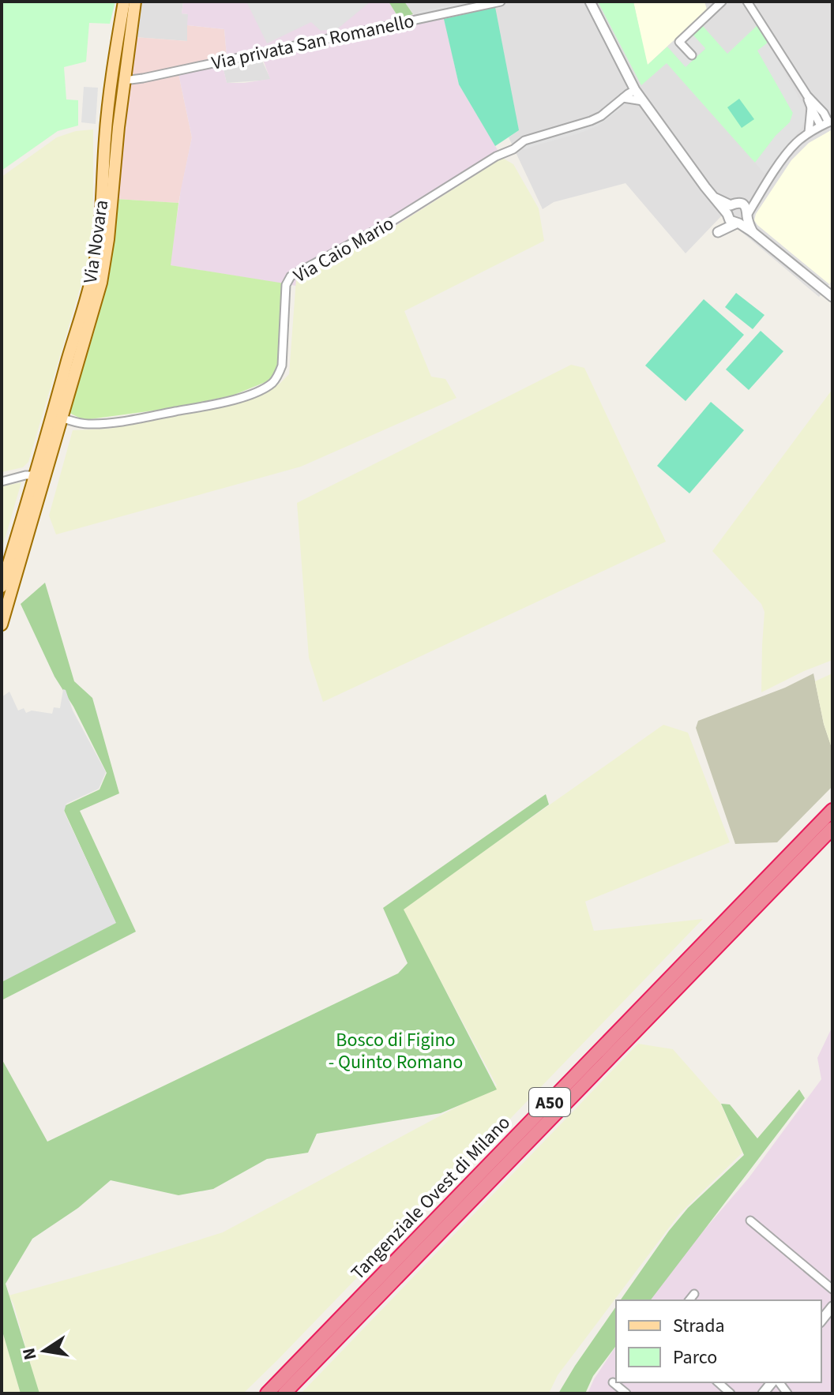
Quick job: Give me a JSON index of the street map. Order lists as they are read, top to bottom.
{
  "streets": {
    "highway": ["A50", "Tangenziale Ovest di Milano"],
    "main road": ["Via Novara"],
    "street": ["Via privata San Romanello", "Via Caio Mario"]
  },
  "crossings": [
    ["Via privata San Romanello", "Via Novara"],
    ["Via Novara", "Via Caio Mario"]
  ],
  "parks": ["Bosco di Figino - Quinto Romano"],
  "legend": ["Strada", "Parco"],
  "north": "left"
}
